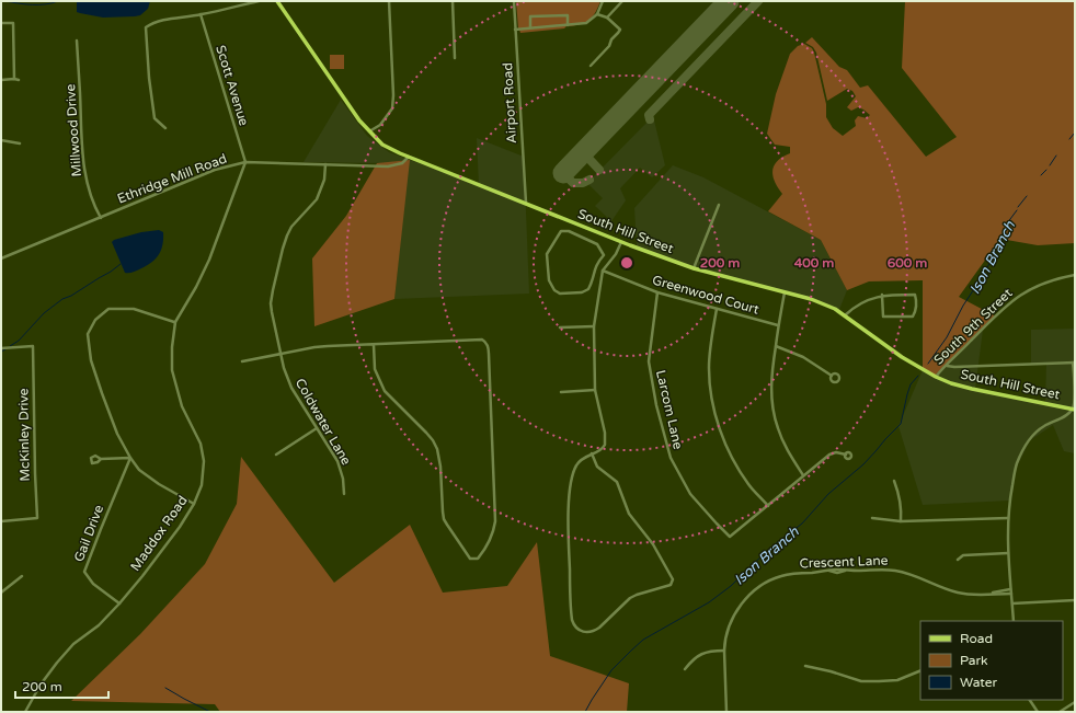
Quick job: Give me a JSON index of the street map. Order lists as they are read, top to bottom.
{
  "streets": {
    "main road": ["South Hill Street"],
    "street": [
      "Scott Avenue",
      "Airport Road",
      "Millwood Drive",
      "Ethridge Mill Road",
      "Greenwood Court",
      "South 9th Street",
      "Larcom Lane",
      "Coldwater Lane",
      "McKinley Drive",
      "Gail Drive",
      "Maddox Road",
      "Crescent Lane"
    ]
  },
  "crossings": [
    ["Scott Avenue", "Ethridge Mill Road"],
    ["Scott Avenue", "Maddox Road"],
    ["Airport Road", "South Hill Street"],
    ["Millwood Drive", "Ethridge Mill Road"],
    ["Ethridge Mill Road", "South Hill Street"],
    ["Ethridge Mill Road", "Coldwater Lane"],
    ["Ethridge Mill Road", "Maddox Road"],
    ["South Hill Street", "South 9th Street"],
    ["Greenwood Court", "Larcom Lane"],
    ["Gail Drive", "Maddox Road"]
  ],
  "water": ["Ison Branch"],
  "legend": ["Road", "Park", "Water"],
  "scale_bar": "200 m",
  "rings": ["200 m", "400 m", "600 m"]
}
